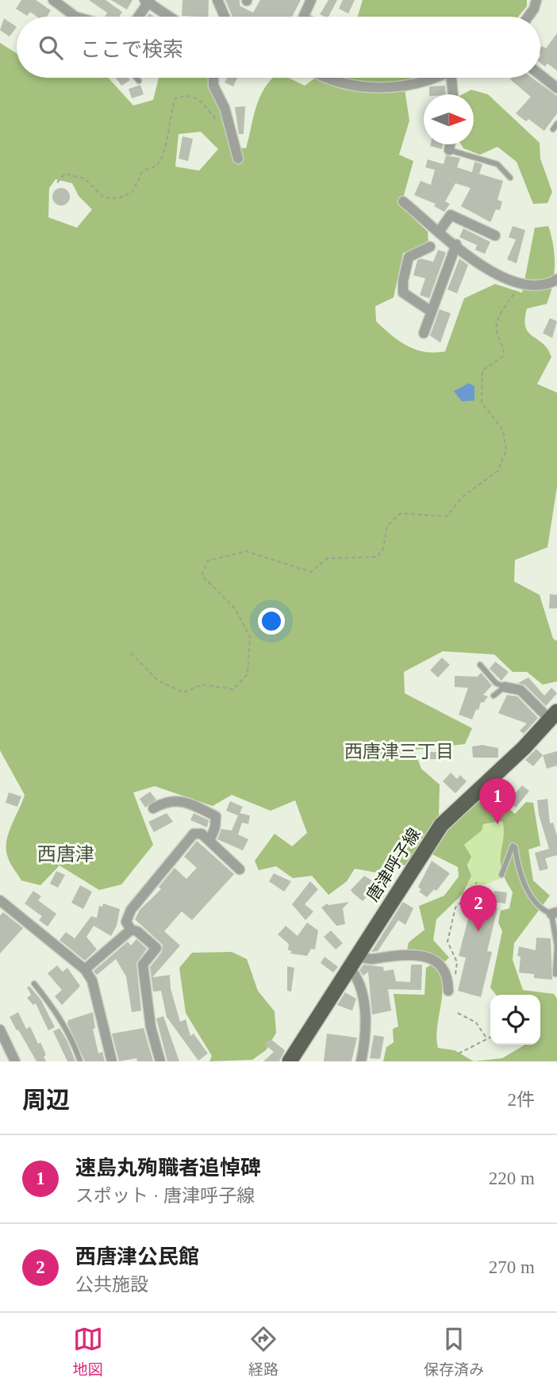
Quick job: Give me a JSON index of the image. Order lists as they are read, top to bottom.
{
  "streets": {
    "main road": ["唐津呼子線"]
  },
  "districts": ["西唐津三丁目", "西唐津"],
  "north": "right",
  "page": {
    "search": "ここで検索",
    "pins": ["1", "2"],
    "heading": ["周辺", "2件"],
    "list": [
      {
        "mark": "1",
        "name": "速島丸殉職者追悼碑",
        "note": "スポット · 唐津呼子線",
        "value": "220 m"
      },
      {
        "mark": "2",
        "name": "西唐津公民館",
        "note": "公共施設",
        "value": "270 m"
      }
    ],
    "nav": ["地図", "経路", "保存済み"]
  }
}
